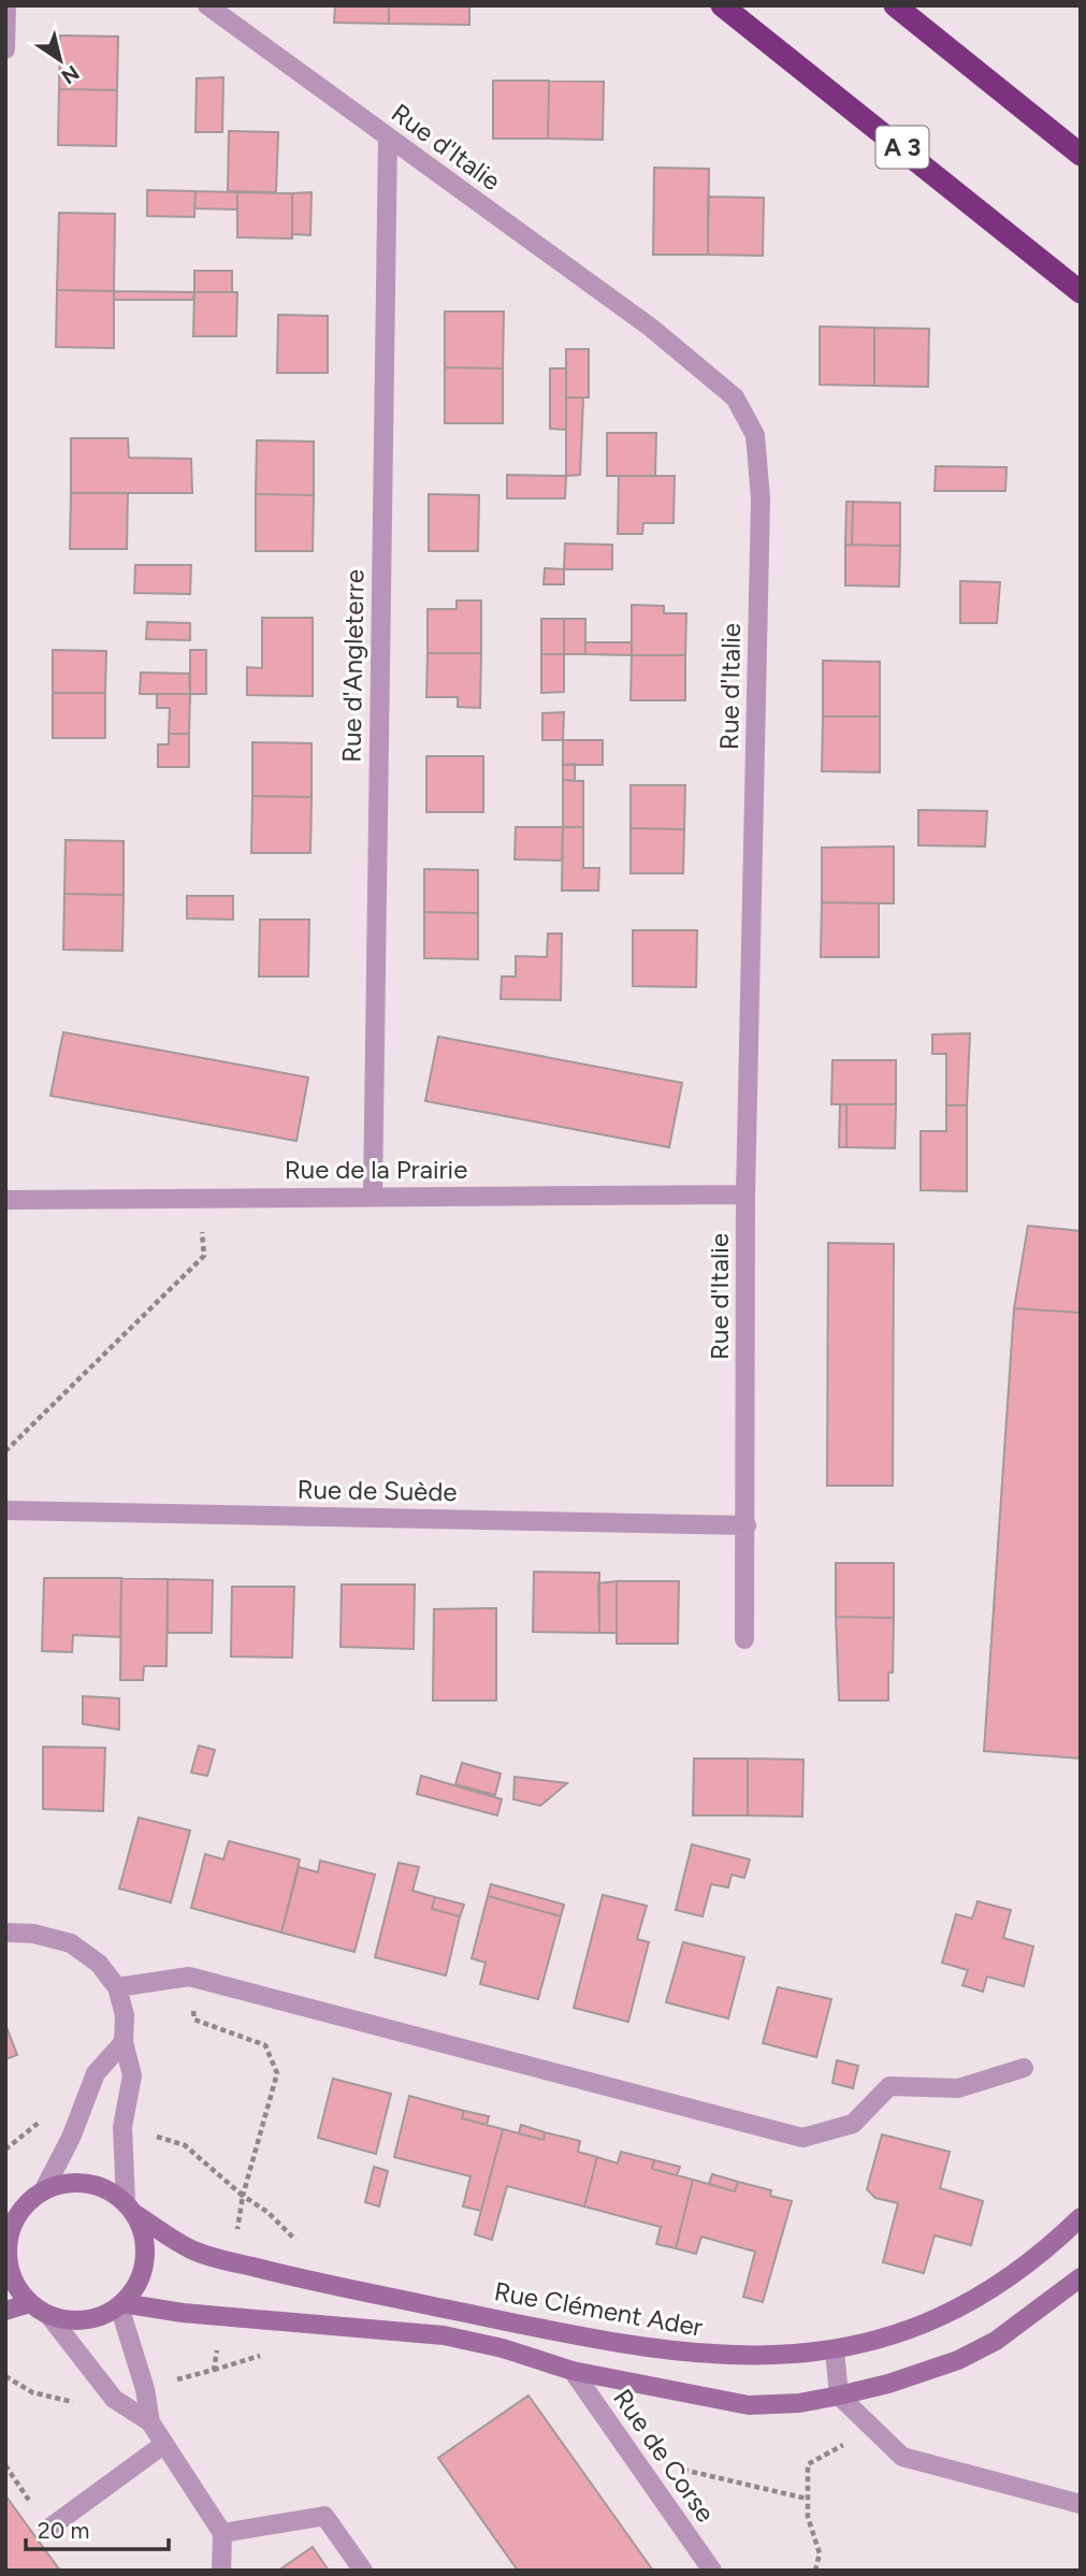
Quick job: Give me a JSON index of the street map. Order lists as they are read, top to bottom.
{
  "streets": {
    "highway": ["A 3"],
    "street": [
      "Rue d'Italie",
      "Rue d'Angleterre",
      "Rue de la Prairie",
      "Rue de Suède",
      "Rue Clément Ader",
      "Rue de Corse"
    ]
  },
  "crossings": [
    ["Rue d'Italie", "Rue d'Angleterre"],
    ["Rue d'Italie", "Rue de la Prairie"],
    ["Rue d'Italie", "Rue de Suède"],
    ["Rue d'Angleterre", "Rue de la Prairie"],
    ["Rue Clément Ader", "Rue de Corse"]
  ],
  "scale_bar": "20 m",
  "north": "bottom right"
}
